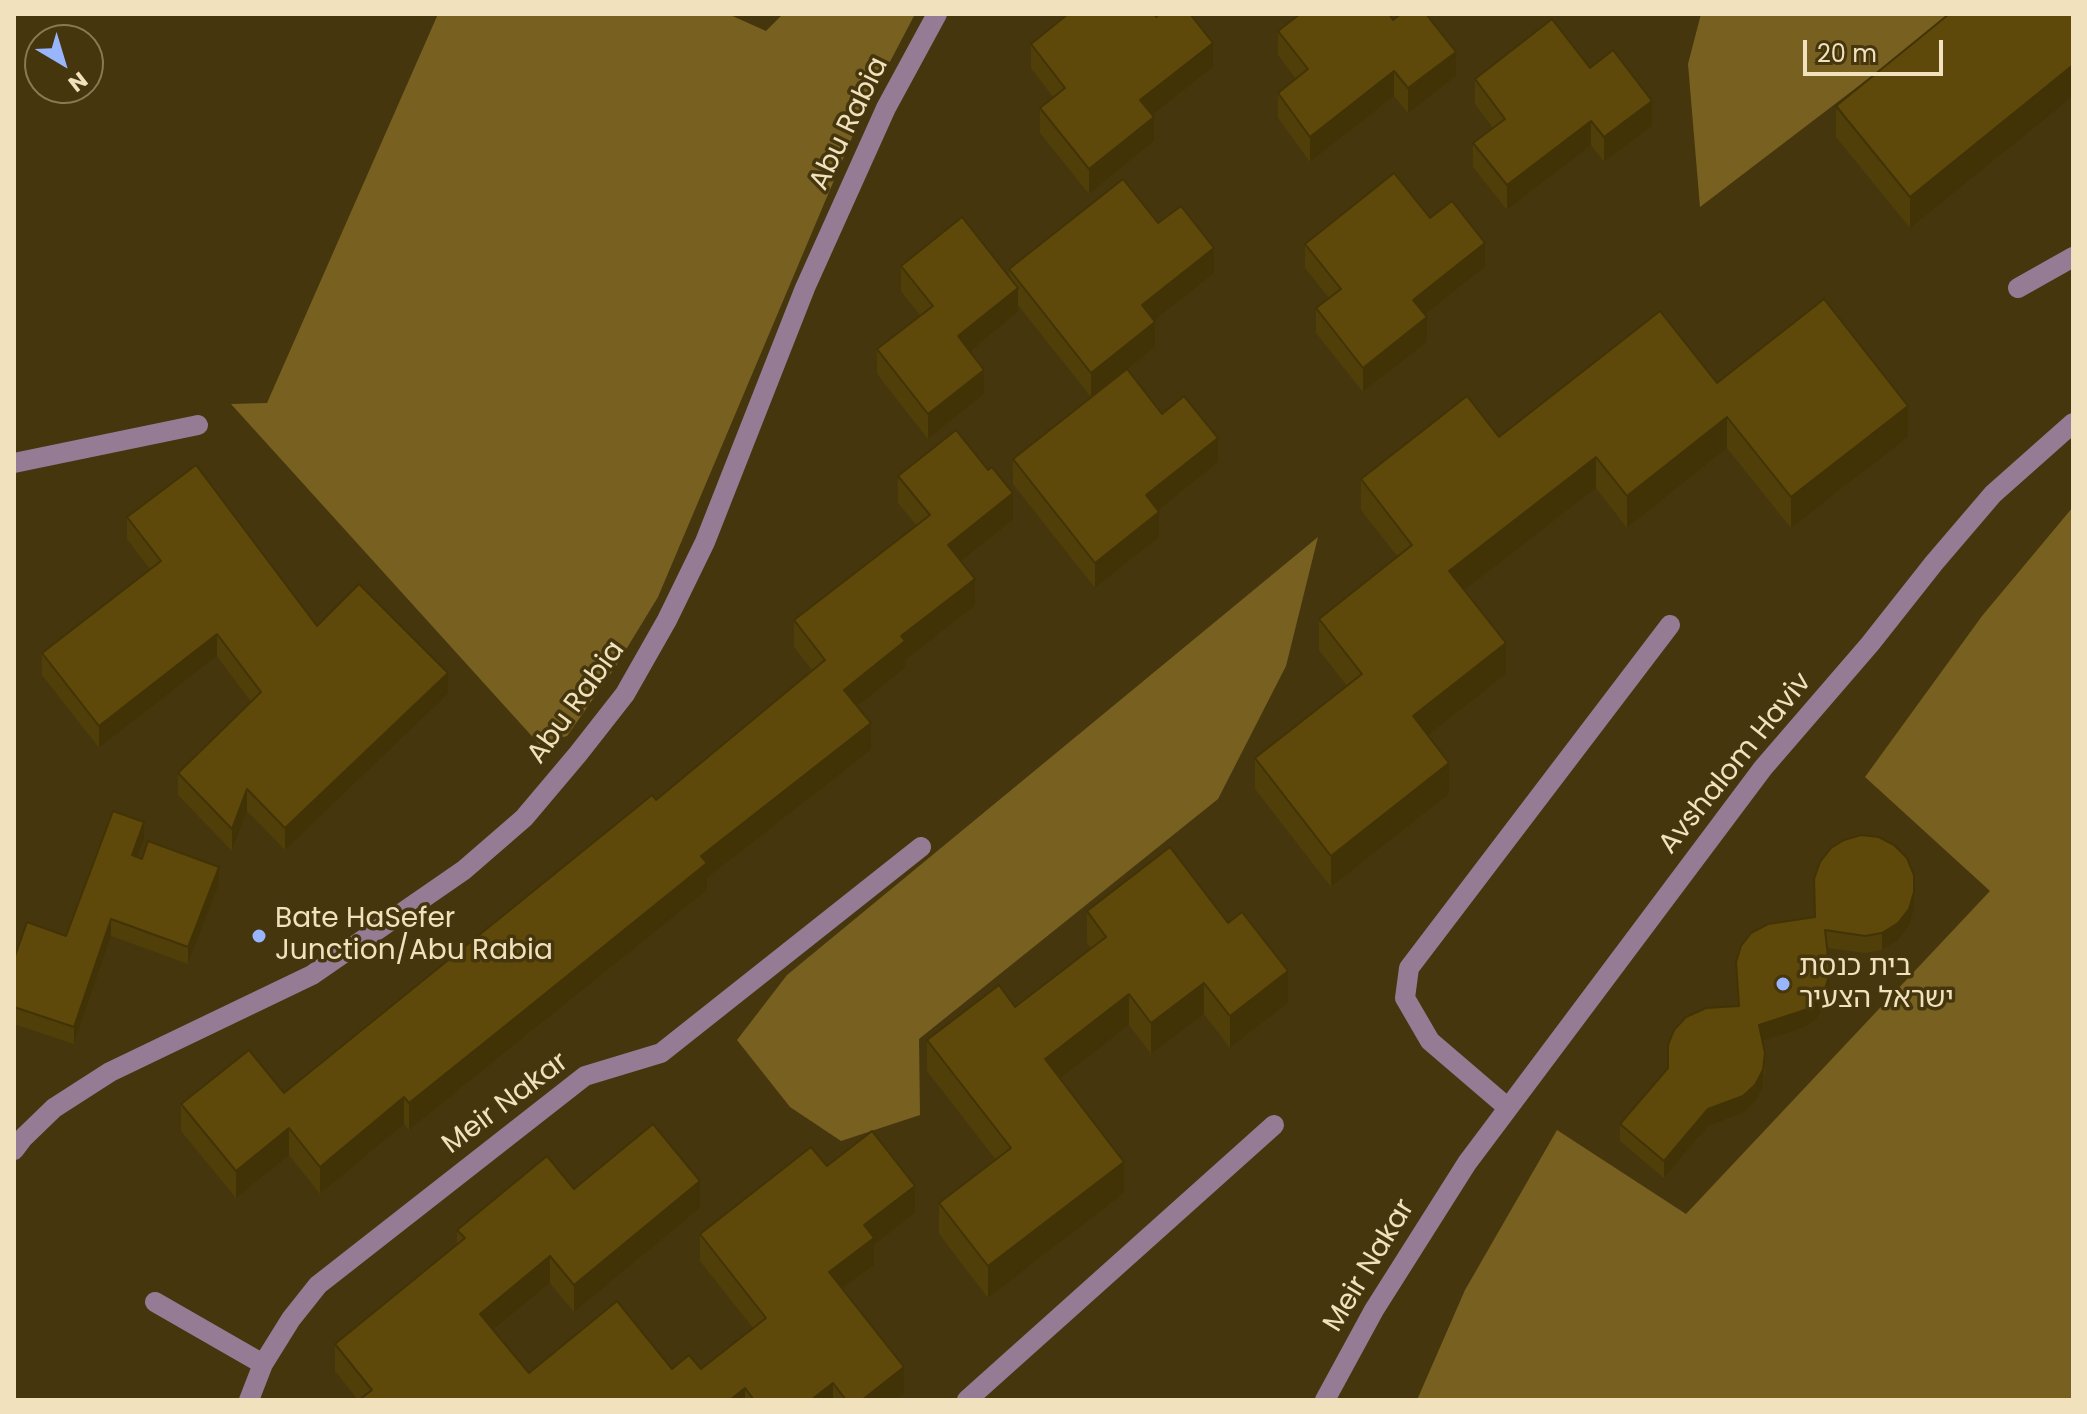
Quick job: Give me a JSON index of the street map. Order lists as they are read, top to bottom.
{
  "streets": {
    "street": ["Abu Rabia", "Avshalom Haviv", "Meir Nakar"]
  },
  "crossings": [
    ["Avshalom Haviv", "Meir Nakar"]
  ],
  "places": ["Bate HaSefer Junction/Abu Rabia", "בית כנסת ישראל הצעיר"],
  "scale_bar": "20 m",
  "north": "bottom right"
}
